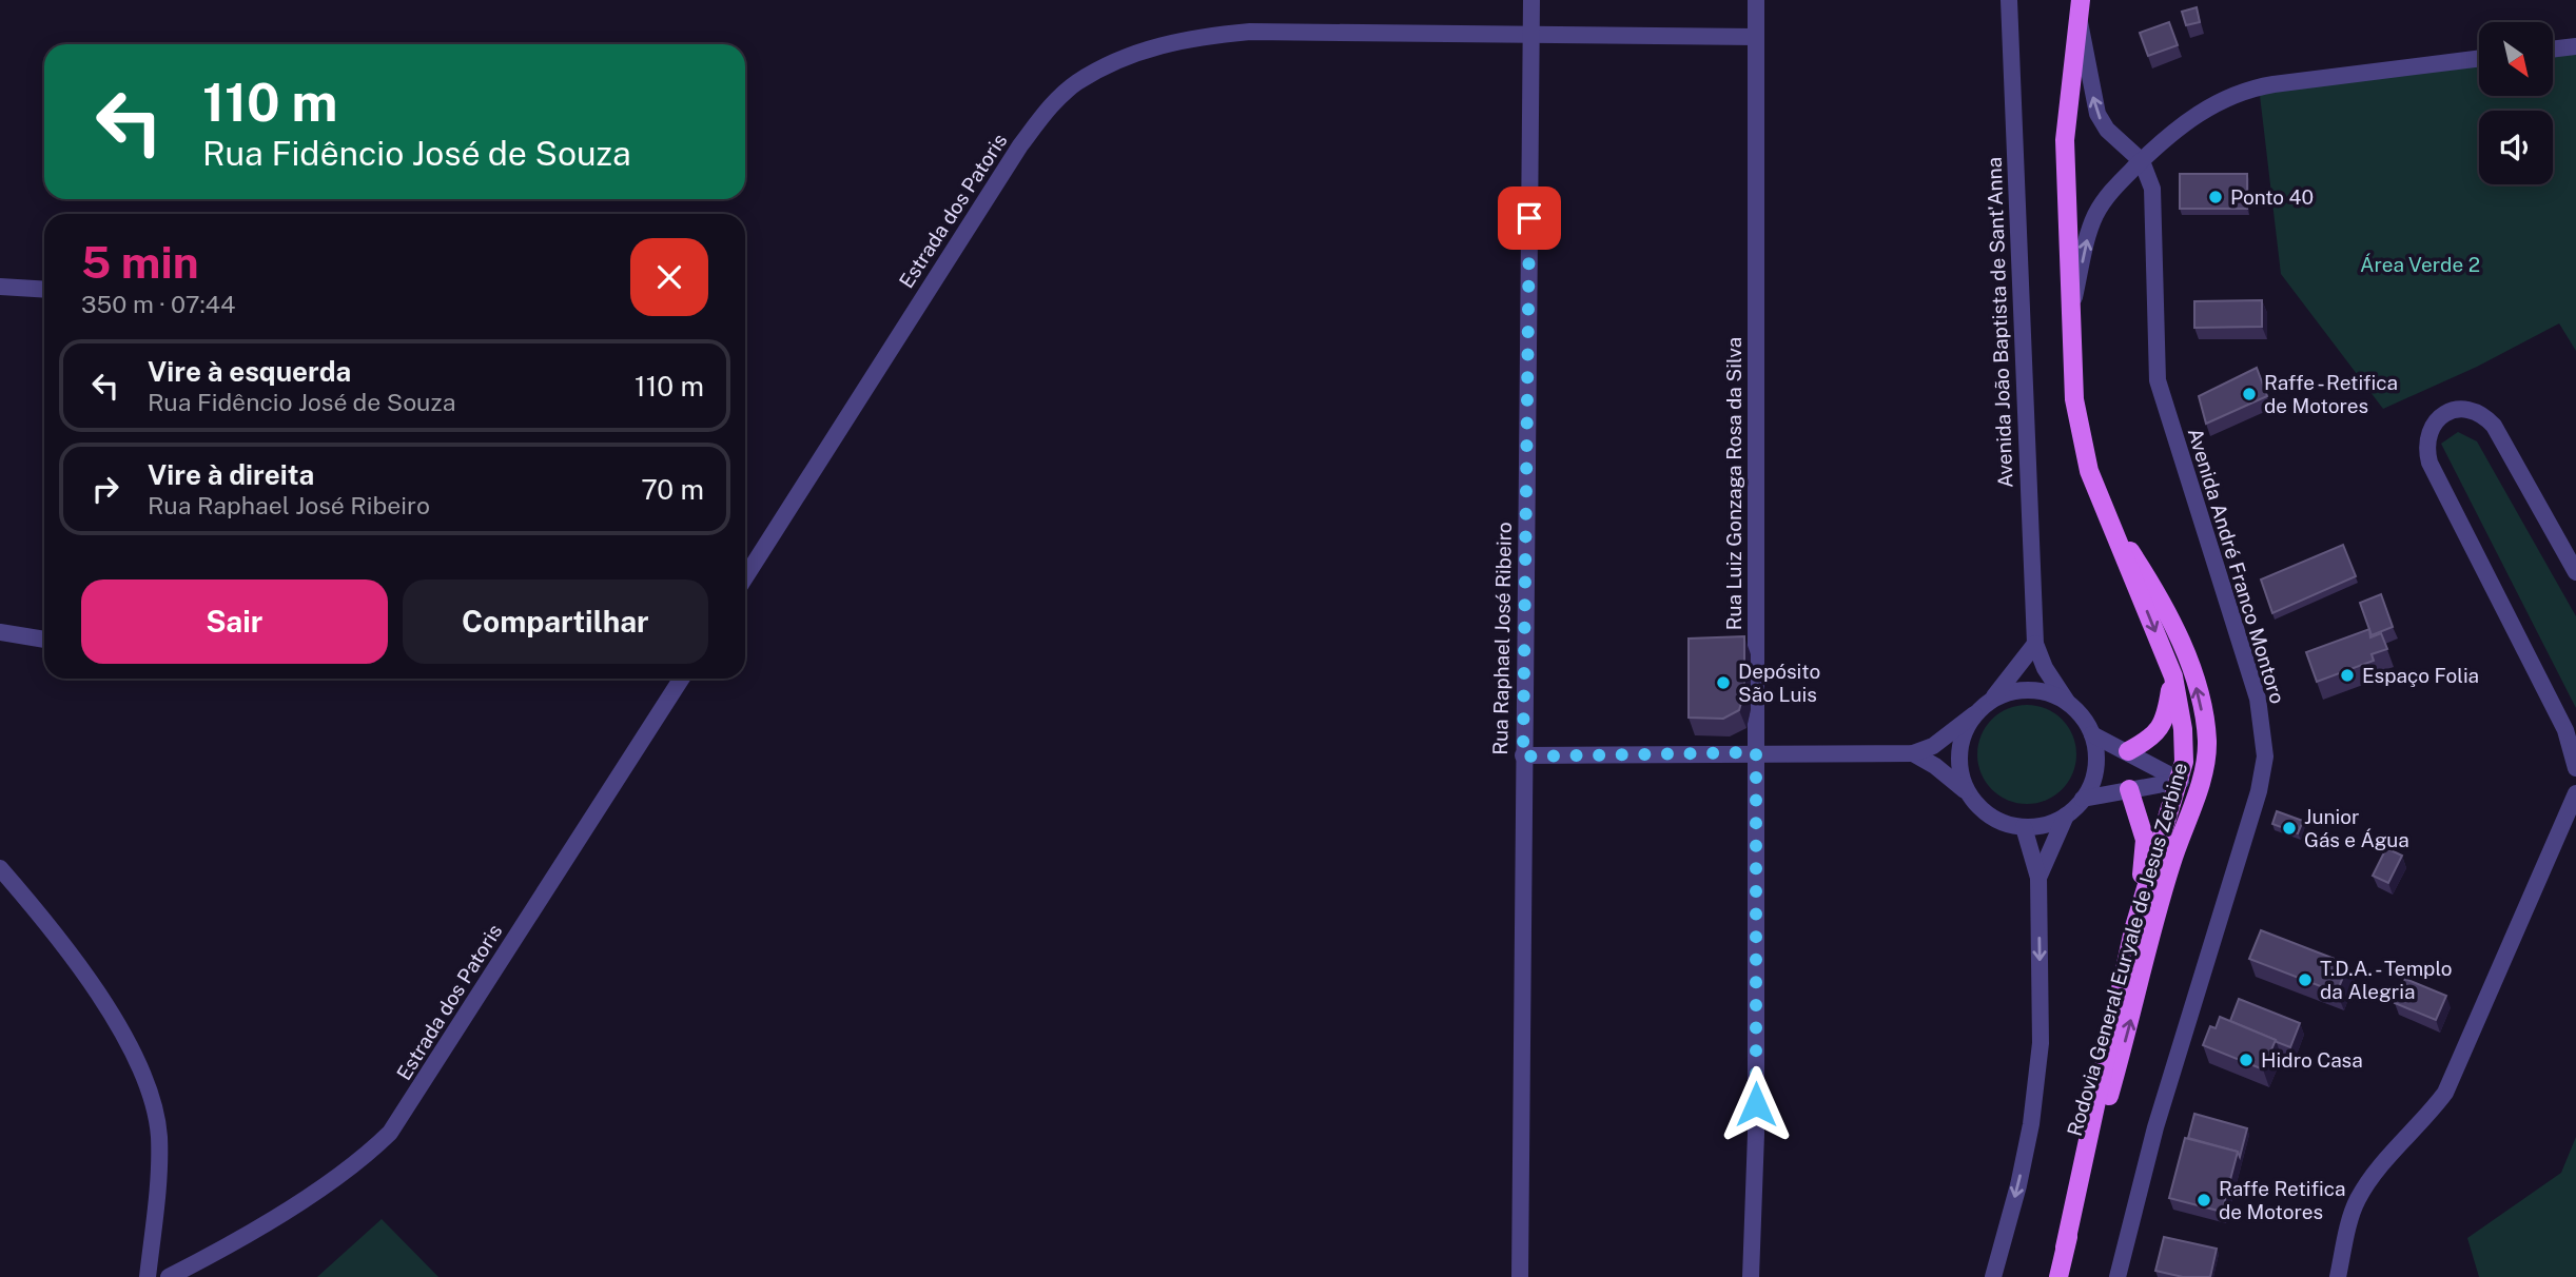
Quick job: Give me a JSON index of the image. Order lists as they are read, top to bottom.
{
  "streets": {
    "main road": ["Rodovia General Euryale de Jesus Zerbine"],
    "street": [
      "Estrada dos Patoris",
      "Avenida João Baptista de Sant'Anna",
      "Rua Luiz Gonzaga Rosa da Silva",
      "Avenida André Franco Montoro",
      "Rua Raphael José Ribeiro"
    ]
  },
  "crossings": [
    ["Estrada dos Patoris", "Rua Luiz Gonzaga Rosa da Silva"],
    ["Estrada dos Patoris", "Rua Raphael José Ribeiro"]
  ],
  "parks": ["Área Verde 2"],
  "places": [
    "Ponto 40",
    "Raffe - Retifica de Motores",
    "Espaço Folia",
    "Depósito São Luis",
    "Junior Gás e Água",
    "T.D.A. - Templo da Alegria",
    "Hidro Casa",
    "Raffe Retifica de Motores"
  ],
  "north": "bottom right",
  "page": {
    "turn": ["110 m", "Rua Fidêncio José de Souza"],
    "heading": ["5 min", "350 m · 07:44"],
    "list": [
      {
        "name": "Vire à esquerda",
        "note": "Rua Fidêncio José de Souza",
        "value": "110 m"
      },
      {
        "name": "Vire à direita",
        "note": "Rua Raphael José Ribeiro",
        "value": "70 m"
      }
    ],
    "buttons": ["Sair", "Compartilhar"]
  }
}
